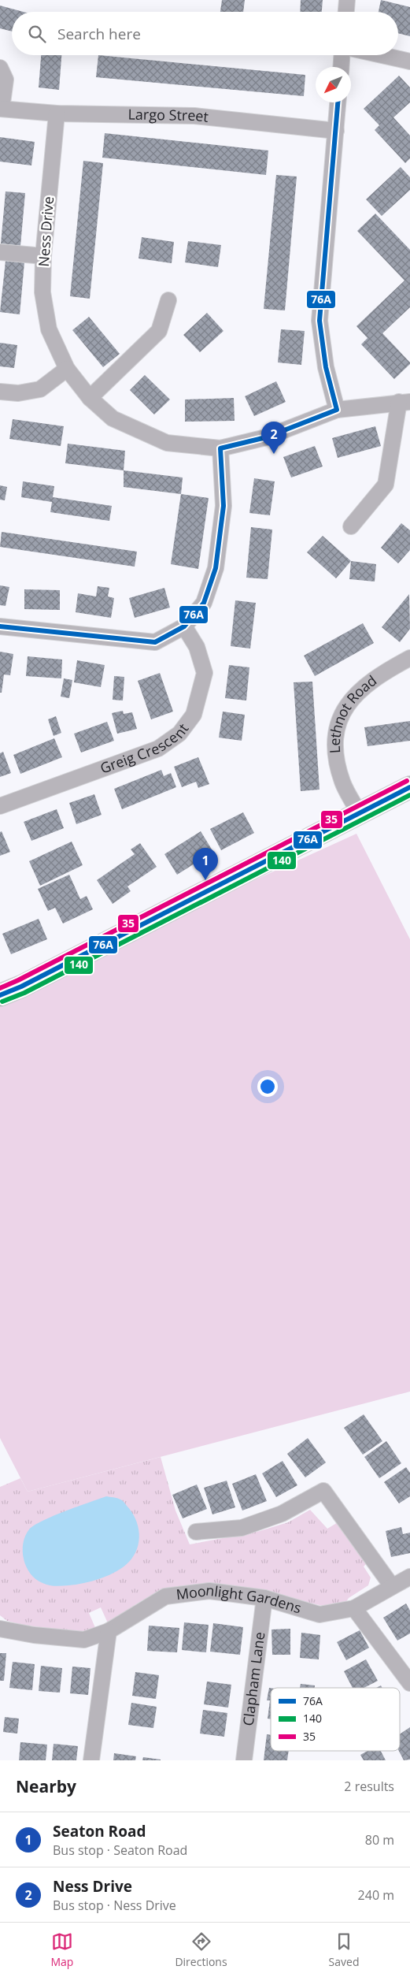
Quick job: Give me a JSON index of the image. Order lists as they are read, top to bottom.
{
  "streets": {
    "street": [
      "Largo Street",
      "Ness Drive",
      "Lethnot Road",
      "Greig Crescent",
      "Moonlight Gardens",
      "Clapham Lane"
    ]
  },
  "crossings": [
    ["Largo Street", "Ness Drive"],
    ["Moonlight Gardens", "Clapham Lane"]
  ],
  "lines": ["transit line 76A", "transit line 35", "transit line 140"],
  "legend": ["76A", "140", "35"],
  "north": "bottom left",
  "page": {
    "search": "Search here",
    "pins": ["2", "1"],
    "heading": ["Nearby", "2 results"],
    "list": [
      {
        "mark": "1",
        "name": "Seaton Road",
        "note": "Bus stop · Seaton Road",
        "value": "80 m"
      },
      {
        "mark": "2",
        "name": "Ness Drive",
        "note": "Bus stop · Ness Drive",
        "value": "240 m"
      }
    ],
    "nav": ["Map", "Directions", "Saved"]
  }
}
